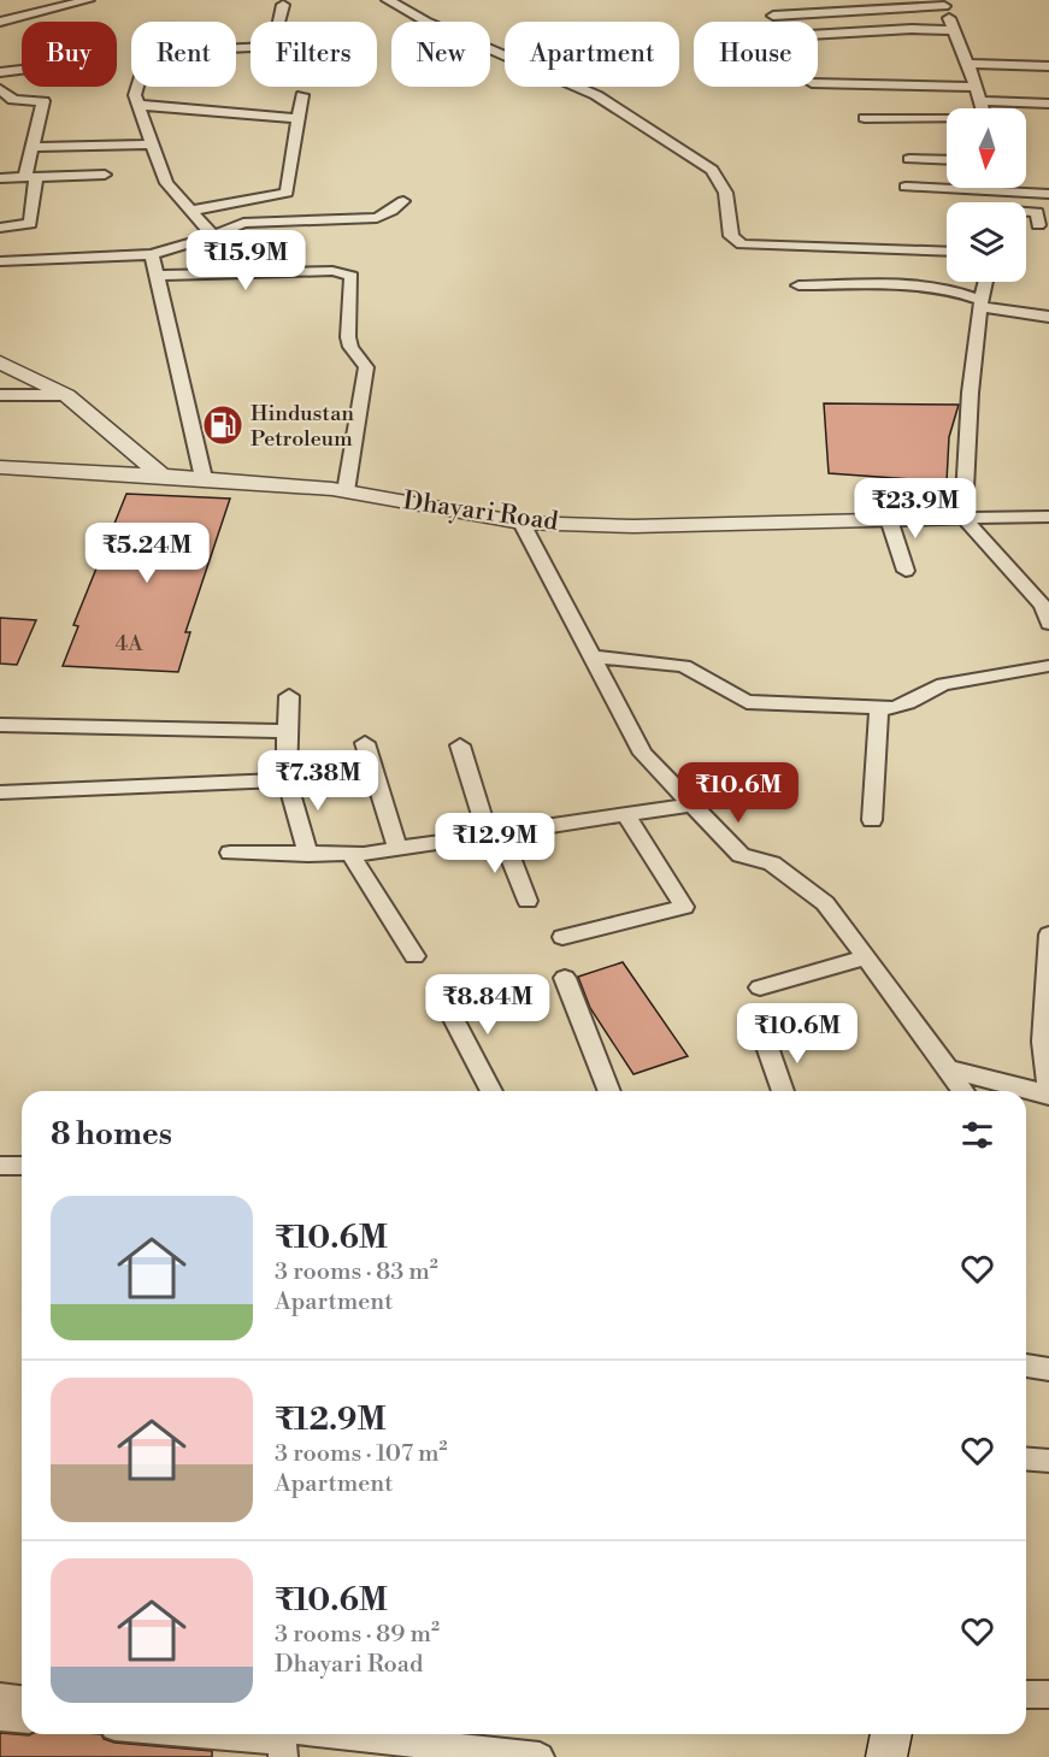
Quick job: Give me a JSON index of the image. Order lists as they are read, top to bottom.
{
  "streets": {
    "street": ["Dhayari Road"]
  },
  "places": {
    "fuel station": ["Hindustan Petroleum"]
  },
  "house_numbers": ["4A"],
  "north": "bottom",
  "page": {
    "chip": [
      "Buy",
      "Rent",
      "Filters",
      "New",
      "Apartment",
      "House"
    ],
    "price": [
      "₹15.9M",
      "₹23.9M",
      "₹5.24M",
      "₹7.38M",
      "₹10.6M",
      "₹12.9M",
      "₹8.84M",
      "₹10.6M"
    ],
    "heading": "8 homes",
    "list": [
      {
        "name": "₹10.6M",
        "note": "3 rooms · 83 m² · Apartment"
      },
      {
        "name": "₹12.9M",
        "note": "3 rooms · 107 m² · Apartment"
      },
      {
        "name": "₹10.6M",
        "note": "3 rooms · 89 m² · Dhayari Road"
      }
    ]
  }
}
